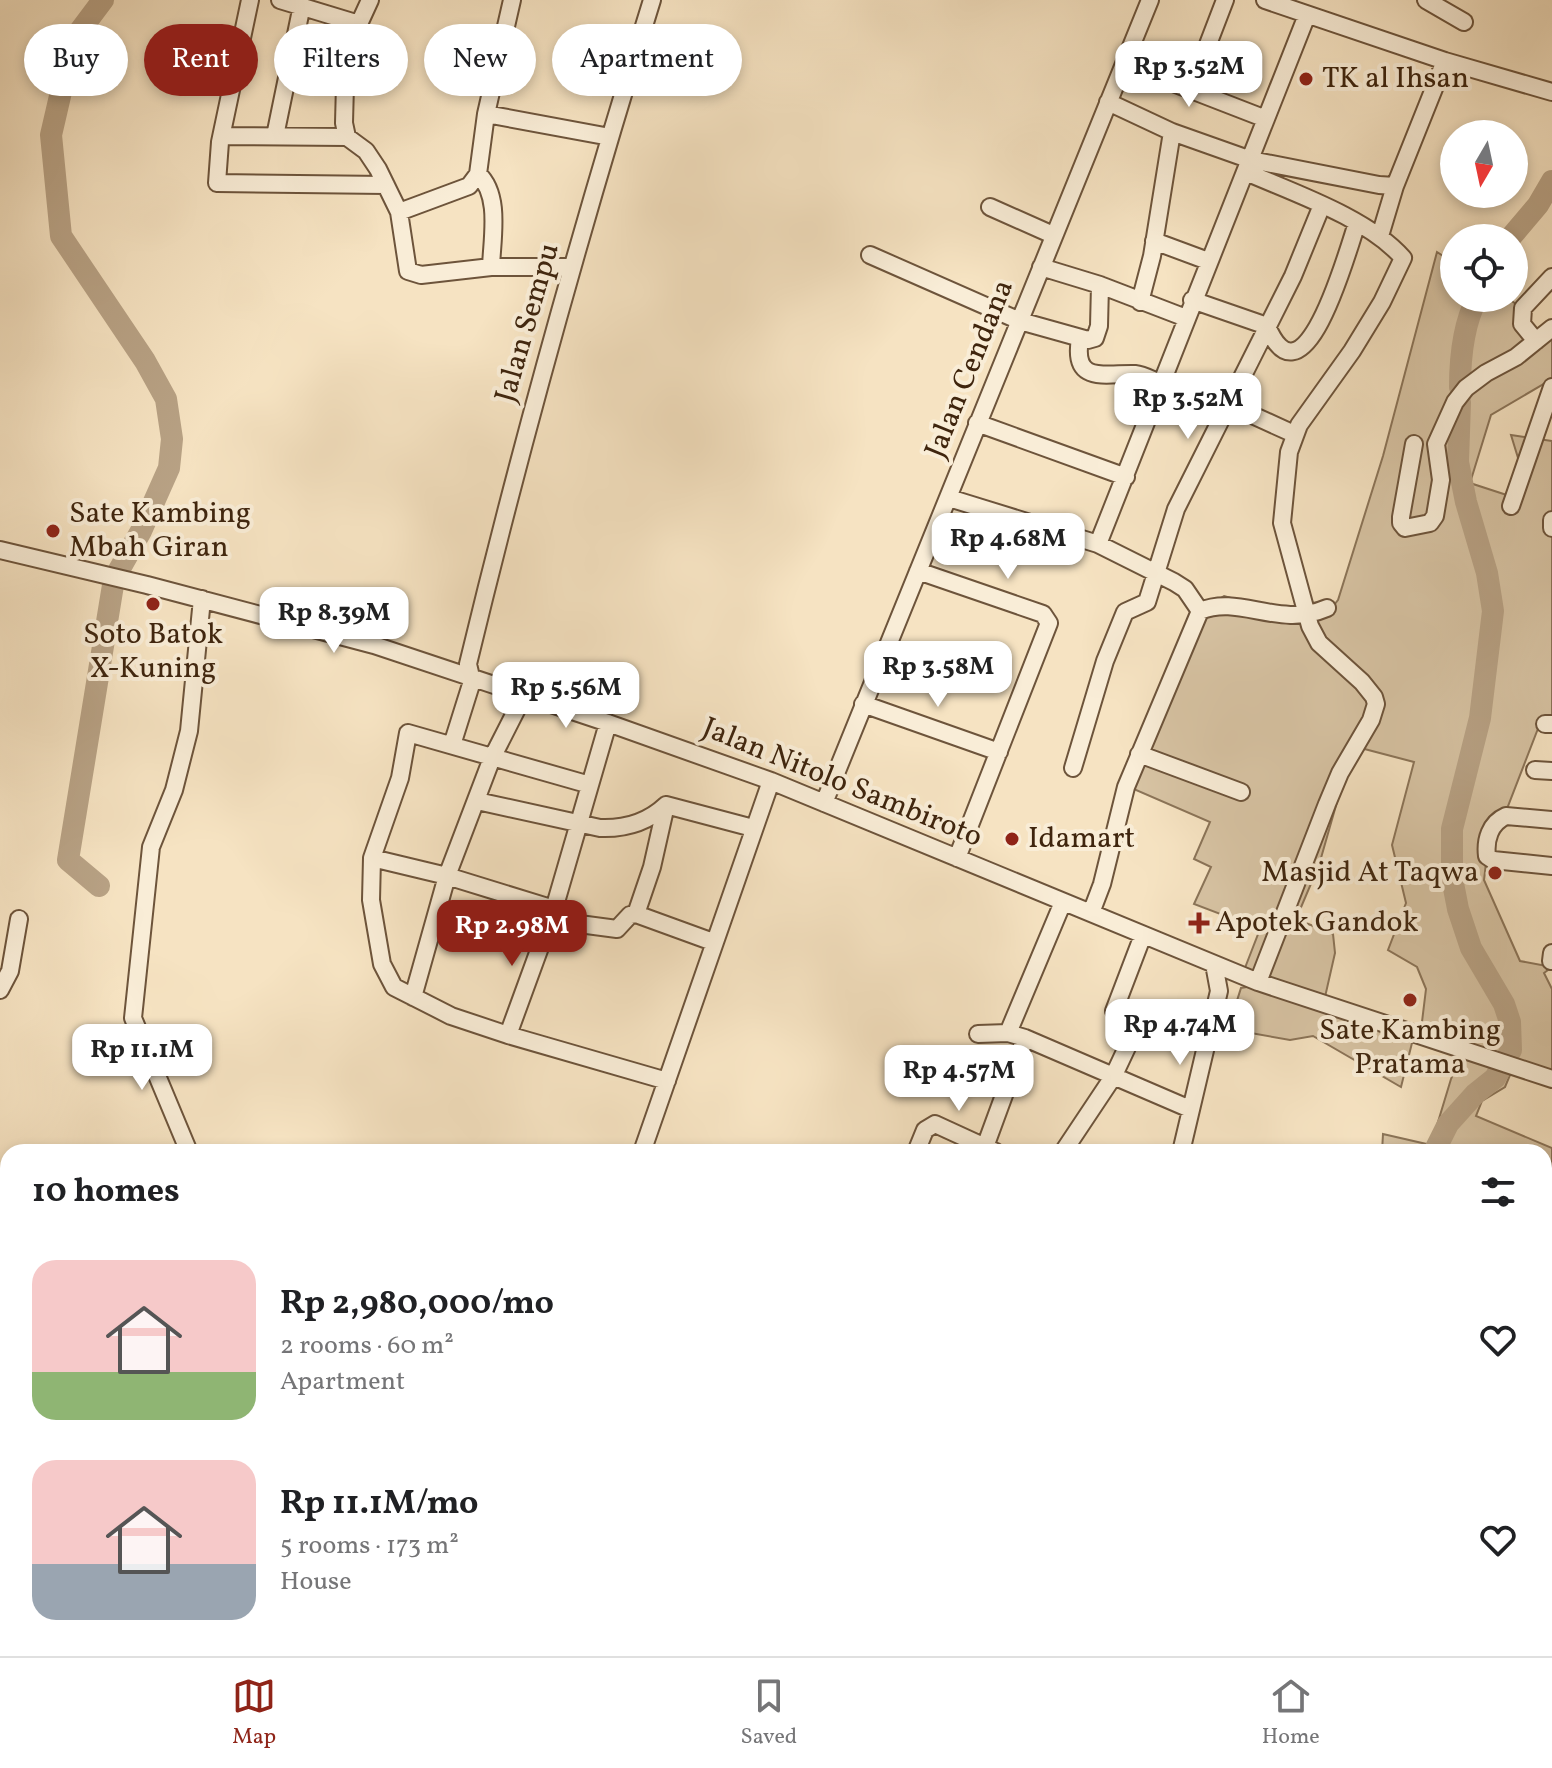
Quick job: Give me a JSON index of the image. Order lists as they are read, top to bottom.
{
  "streets": {
    "street": ["Jalan Sempu", "Jalan Cendana", "Jalan Nitolo Sambiroto"]
  },
  "crossings": [
    ["Jalan Sempu", "Jalan Nitolo Sambiroto"],
    ["Jalan Cendana", "Jalan Nitolo Sambiroto"]
  ],
  "places": {
    "other": [
      "TK al Ihsan",
      "Sate Kambing Mbah Giran",
      "Soto Batok X-Kuning",
      "Idamart",
      "Masjid At Taqwa",
      "Sate Kambing Pratama"
    ],
    "health": ["Apotek Gandok"]
  },
  "north": "bottom",
  "page": {
    "chip": [
      "Buy",
      "Rent",
      "Filters",
      "New",
      "Apartment"
    ],
    "price": [
      "Rp 3.52M",
      "Rp 3.52M",
      "Rp 4.68M",
      "Rp 8.39M",
      "Rp 3.58M",
      "Rp 5.56M",
      "Rp 2.98M",
      "Rp 4.74M",
      "Rp 11.1M",
      "Rp 4.57M"
    ],
    "heading": "10 homes",
    "list": [
      {
        "name": "Rp 2,980,000/mo",
        "note": "2 rooms · 60 m² · Apartment"
      },
      {
        "name": "Rp 11.1M/mo",
        "note": "5 rooms · 173 m² · House"
      }
    ],
    "tabs": ["Map", "Saved", "Home"]
  }
}
